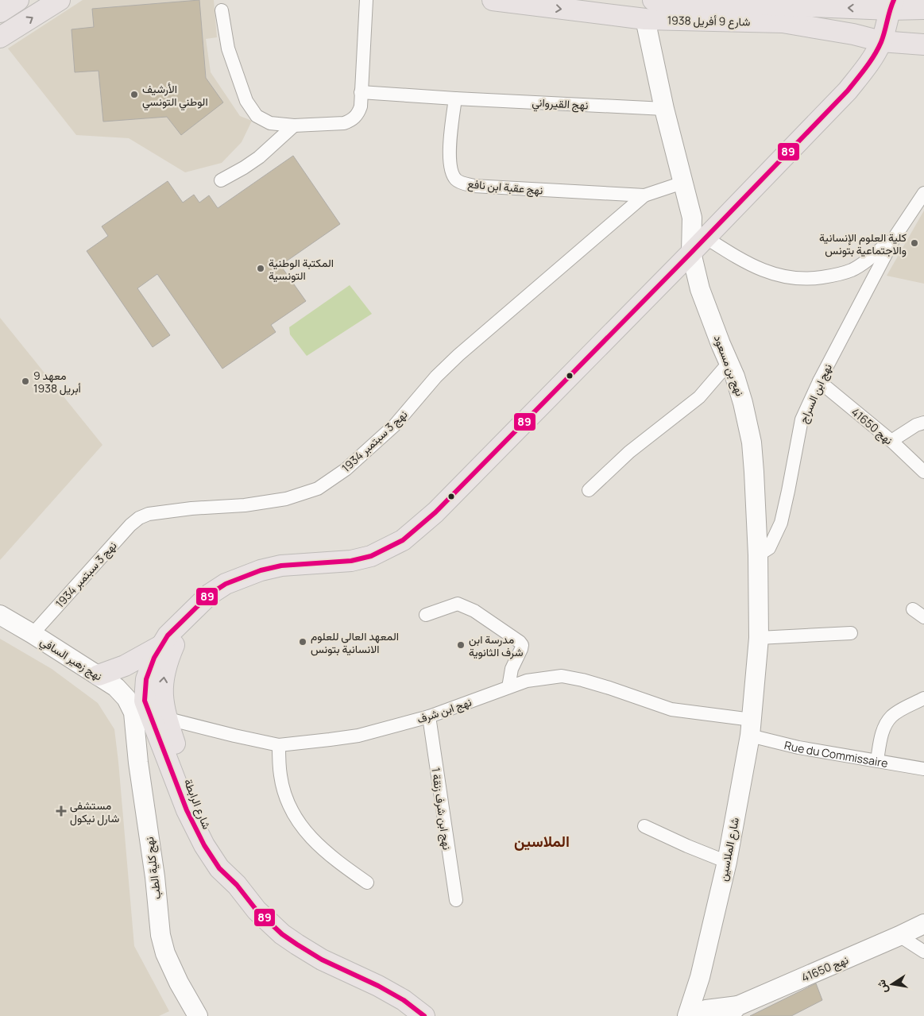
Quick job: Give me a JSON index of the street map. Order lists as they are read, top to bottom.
{
  "streets": {
    "main road": ["شارع 9 أفريل 1938", "شارع الرابطة"],
    "street": [
      "نهج القيرواني",
      "نهج عقبة ابن نافع",
      "نهج بن مسعود",
      "نهج ابن السراج",
      "نهج 41650",
      "نهج 3 سبتمبر 1934",
      "نهج زهير السافي",
      "نهج ابن شرف",
      "Rue du Commissaire",
      "نهج ابن شرف زنقة 1",
      "شارع الملاسين",
      "نهج كلية الطب"
    ]
  },
  "crossings": [
    ["شارع 9 أفريل 1938", "نهج بن مسعود"],
    ["نهج القيرواني", "نهج عقبة ابن نافع"],
    ["نهج القيرواني", "نهج بن مسعود"],
    ["نهج عقبة ابن نافع", "نهج بن مسعود"],
    ["نهج عقبة ابن نافع", "نهج 3 سبتمبر 1934"],
    ["نهج بن مسعود", "نهج ابن السراج"],
    ["نهج بن مسعود", "نهج ابن شرف"],
    ["نهج بن مسعود", "Rue du Commissaire"],
    ["نهج بن مسعود", "شارع الملاسين"],
    ["نهج ابن السراج", "نهج 41650"],
    ["نهج 41650", "شارع الملاسين"],
    ["نهج 3 سبتمبر 1934", "نهج زهير السافي"],
    ["نهج زهير السافي", "نهج ابن شرف"],
    ["نهج زهير السافي", "شارع الرابطة"],
    ["نهج زهير السافي", "نهج كلية الطب"],
    ["نهج ابن شرف", "Rue du Commissaire"],
    ["نهج ابن شرف", "شارع الرابطة"],
    ["نهج ابن شرف", "نهج ابن شرف زنقة 1"],
    ["نهج ابن شرف", "شارع الملاسين"],
    ["نهج ابن شرف", "نهج كلية الطب"],
    ["Rue du Commissaire", "شارع الملاسين"],
    ["شارع الرابطة", "نهج كلية الطب"]
  ],
  "districts": ["الملاسين"],
  "places": {
    "other": [
      "الأرشيف الوطني التونسي",
      "كلية العلوم الإنسانية والاجتماعية بتونس",
      "المكتبة الوطنية التونسية",
      "معهد 9 أبريل 1938",
      "المعهد العالي للعلوم الانسانية بتونس",
      "مدرسة ابن شرف الثانوية"
    ],
    "health": ["مستشفى شارل نيكول"]
  },
  "lines": ["transit line 89"],
  "north": "left"
}
